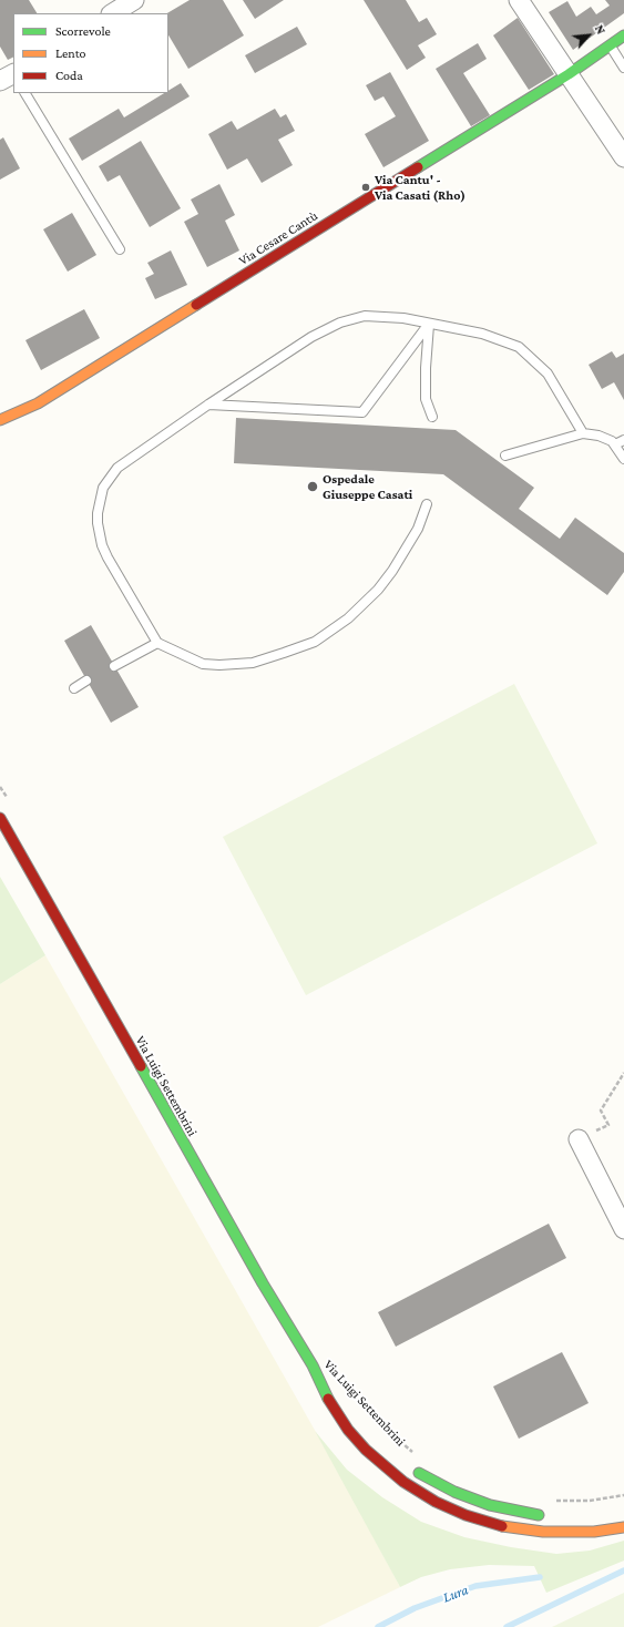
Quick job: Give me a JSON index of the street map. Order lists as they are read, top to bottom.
{
  "streets": {
    "street": ["Via Cesare Cantù", "Via Luigi Settembrini"]
  },
  "water": ["Lura"],
  "places": ["Via Cantu' - Via Casati (Rho)", "Ospedale Giuseppe Casati"],
  "legend": ["Scorrevole", "Lento", "Coda"],
  "north": "top right"
}
